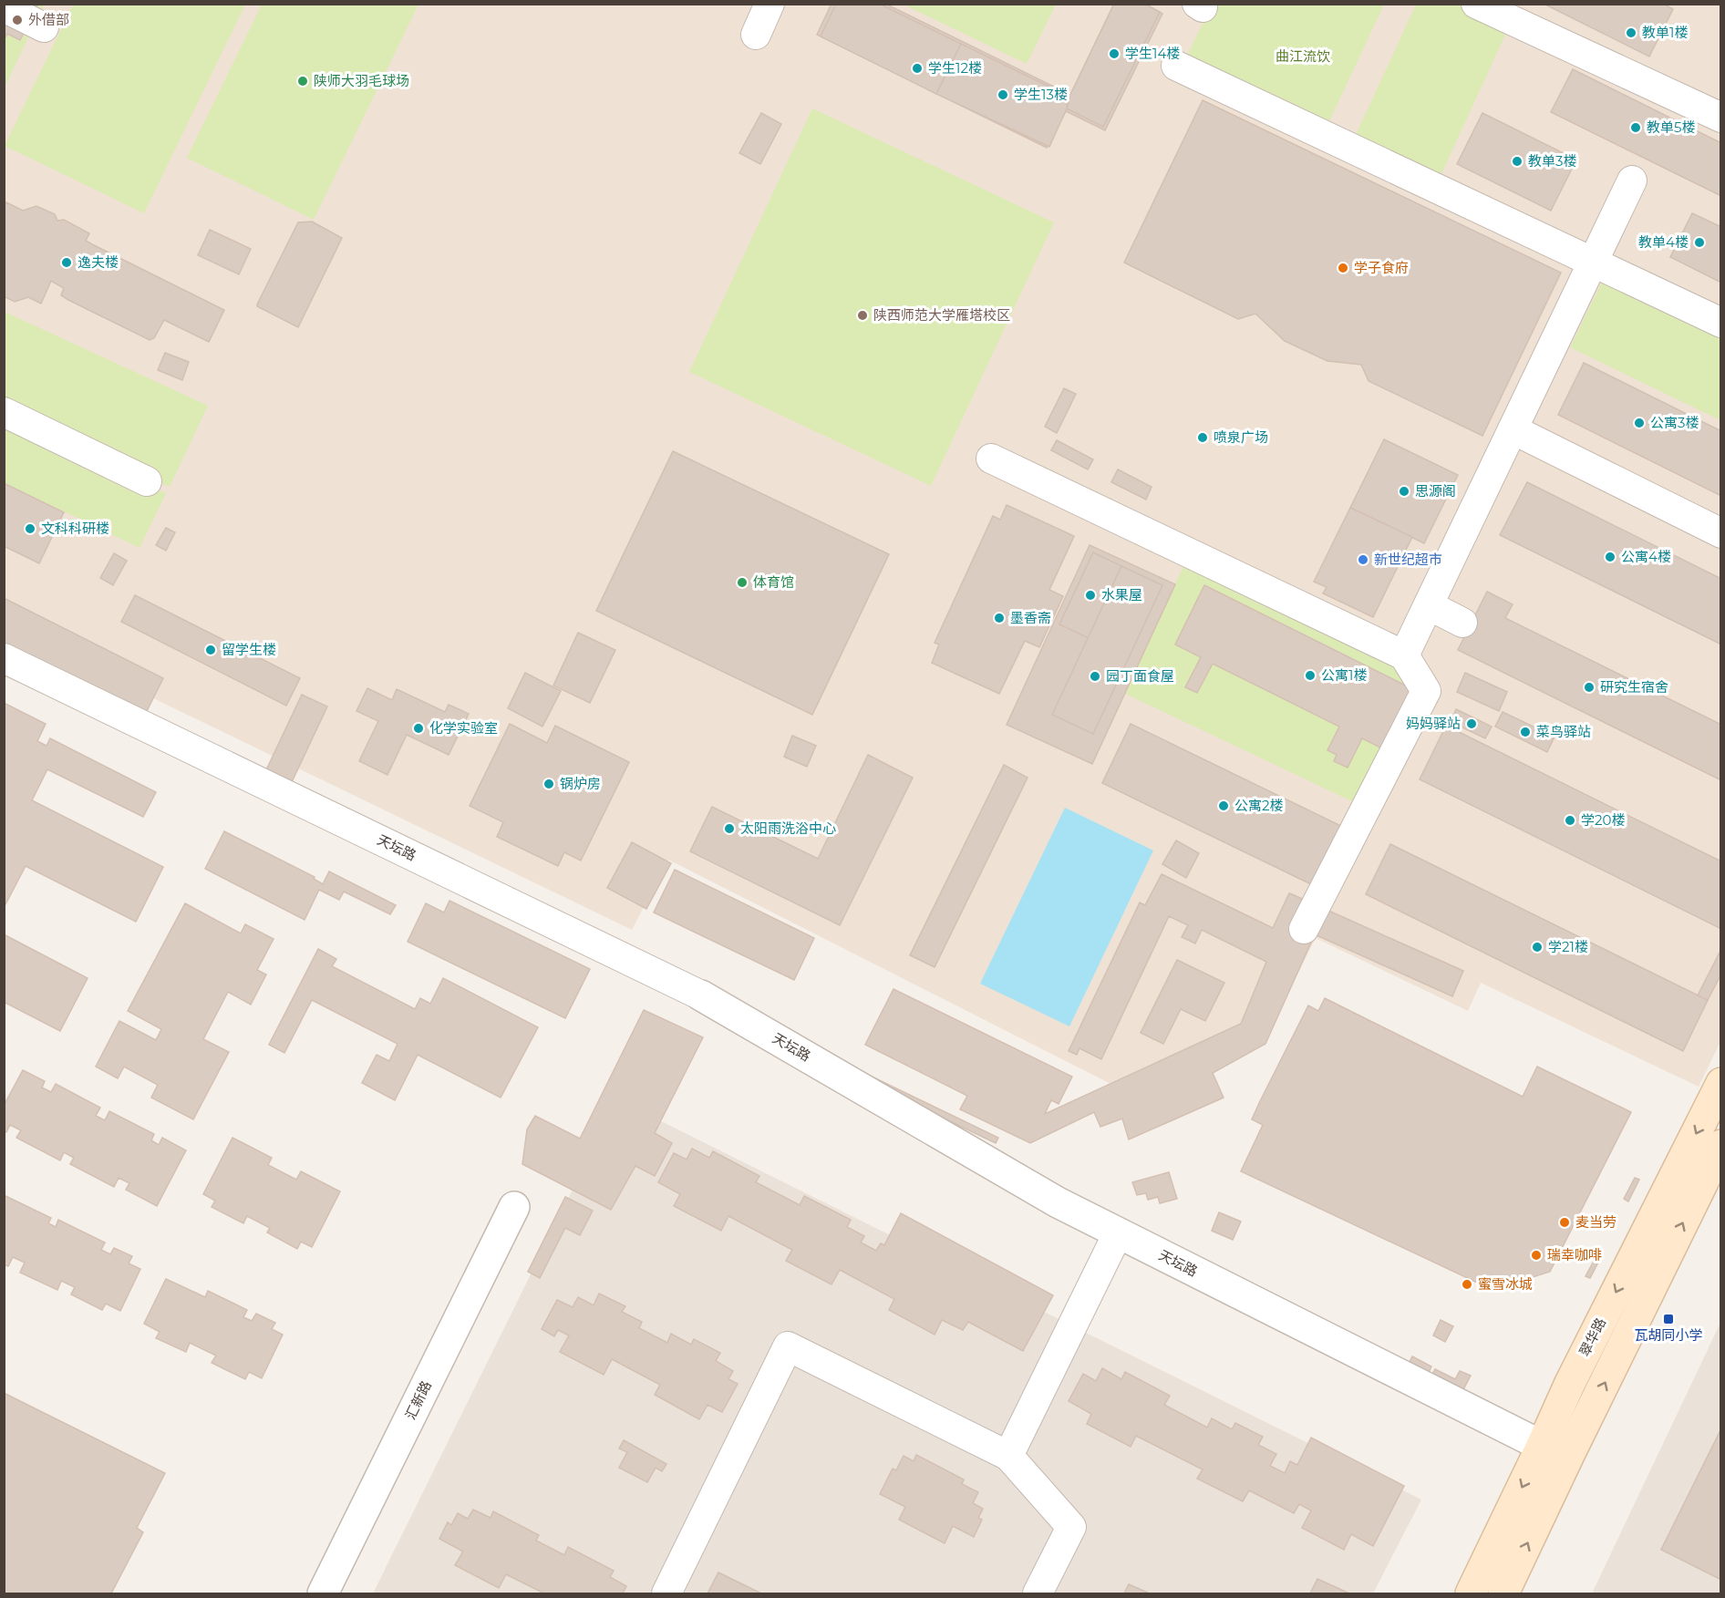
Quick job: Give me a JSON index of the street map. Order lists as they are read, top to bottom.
{
  "streets": {
    "main road": ["翠华路"],
    "street": ["天坛路", "汇新路"]
  },
  "crossings": [
    ["天坛路", "翠华路"]
  ],
  "parks": ["曲江流饮"],
  "places": {
    "other": [
      "外借部",
      "教单1楼",
      "学生14楼",
      "学生12楼",
      "陕师大羽毛球场",
      "学生13楼",
      "教单5楼",
      "教单3楼",
      "教单4楼",
      "逸夫楼",
      "学子食府",
      "陕西师范大学雁塔校区",
      "公寓3楼",
      "喷泉广场",
      "思源阁",
      "文科科研楼",
      "公寓4楼",
      "新世纪超市",
      "体育馆",
      "水果屋",
      "墨香斋",
      "留学生楼",
      "公寓1楼",
      "园丁面食屋",
      "研究生宿舍",
      "妈妈驿站",
      "化学实验室",
      "菜鸟驿站",
      "锅炉房",
      "公寓2楼",
      "学20楼",
      "太阳雨洗浴中心",
      "学21楼",
      "麦当劳",
      "瑞幸咖啡",
      "蜜雪冰城"
    ],
    "transit": ["瓦胡同小学"]
  }
}
